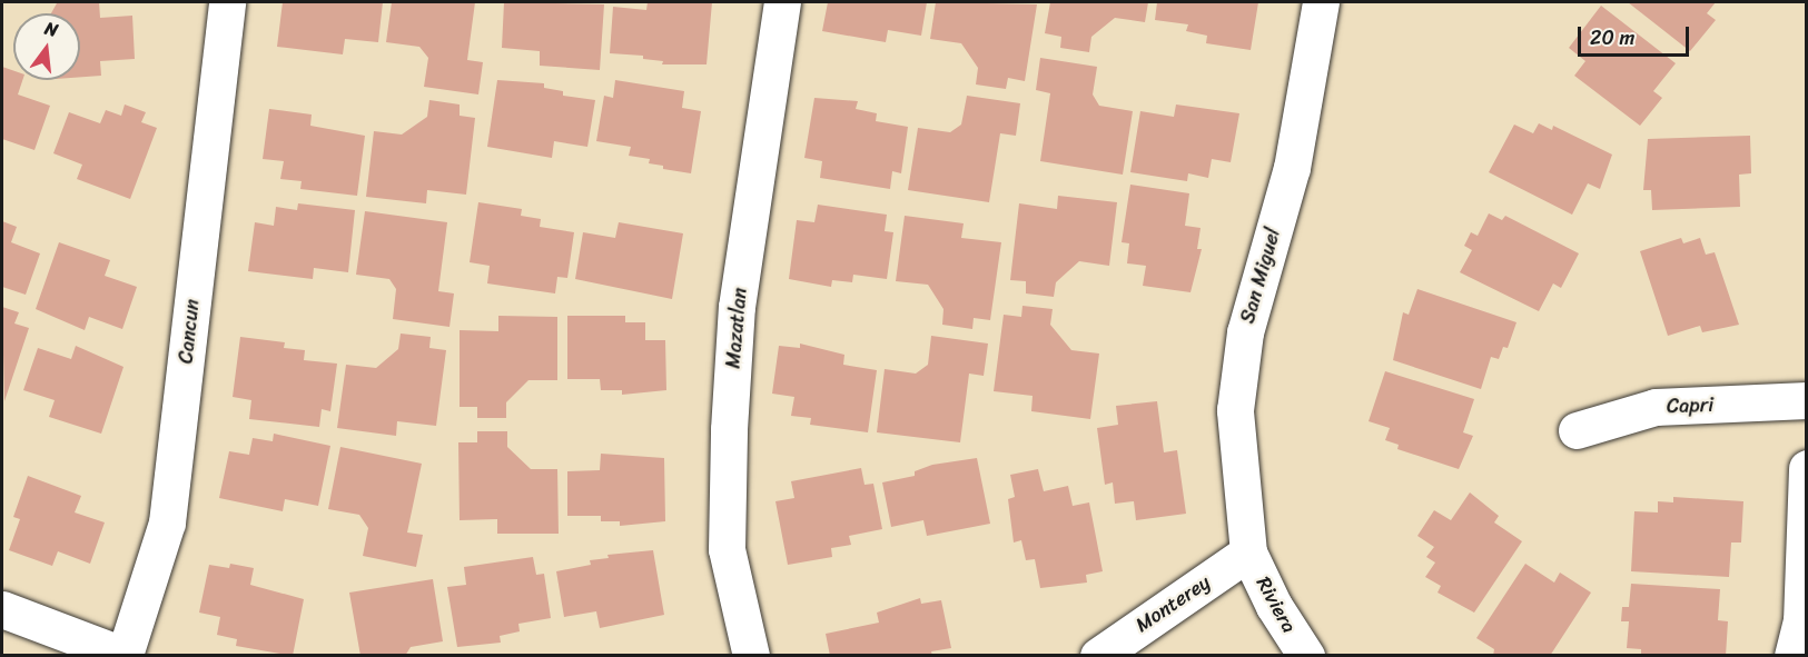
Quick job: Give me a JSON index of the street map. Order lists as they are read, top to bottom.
{
  "streets": {
    "street": [
      "San Miguel",
      "Mazatlan",
      "Cancun",
      "Capri",
      "Monterey",
      "Riviera"
    ]
  },
  "crossings": [
    ["San Miguel", "Monterey"],
    ["San Miguel", "Riviera"],
    ["Monterey", "Riviera"]
  ],
  "scale_bar": "20 m",
  "north": "top"
}
